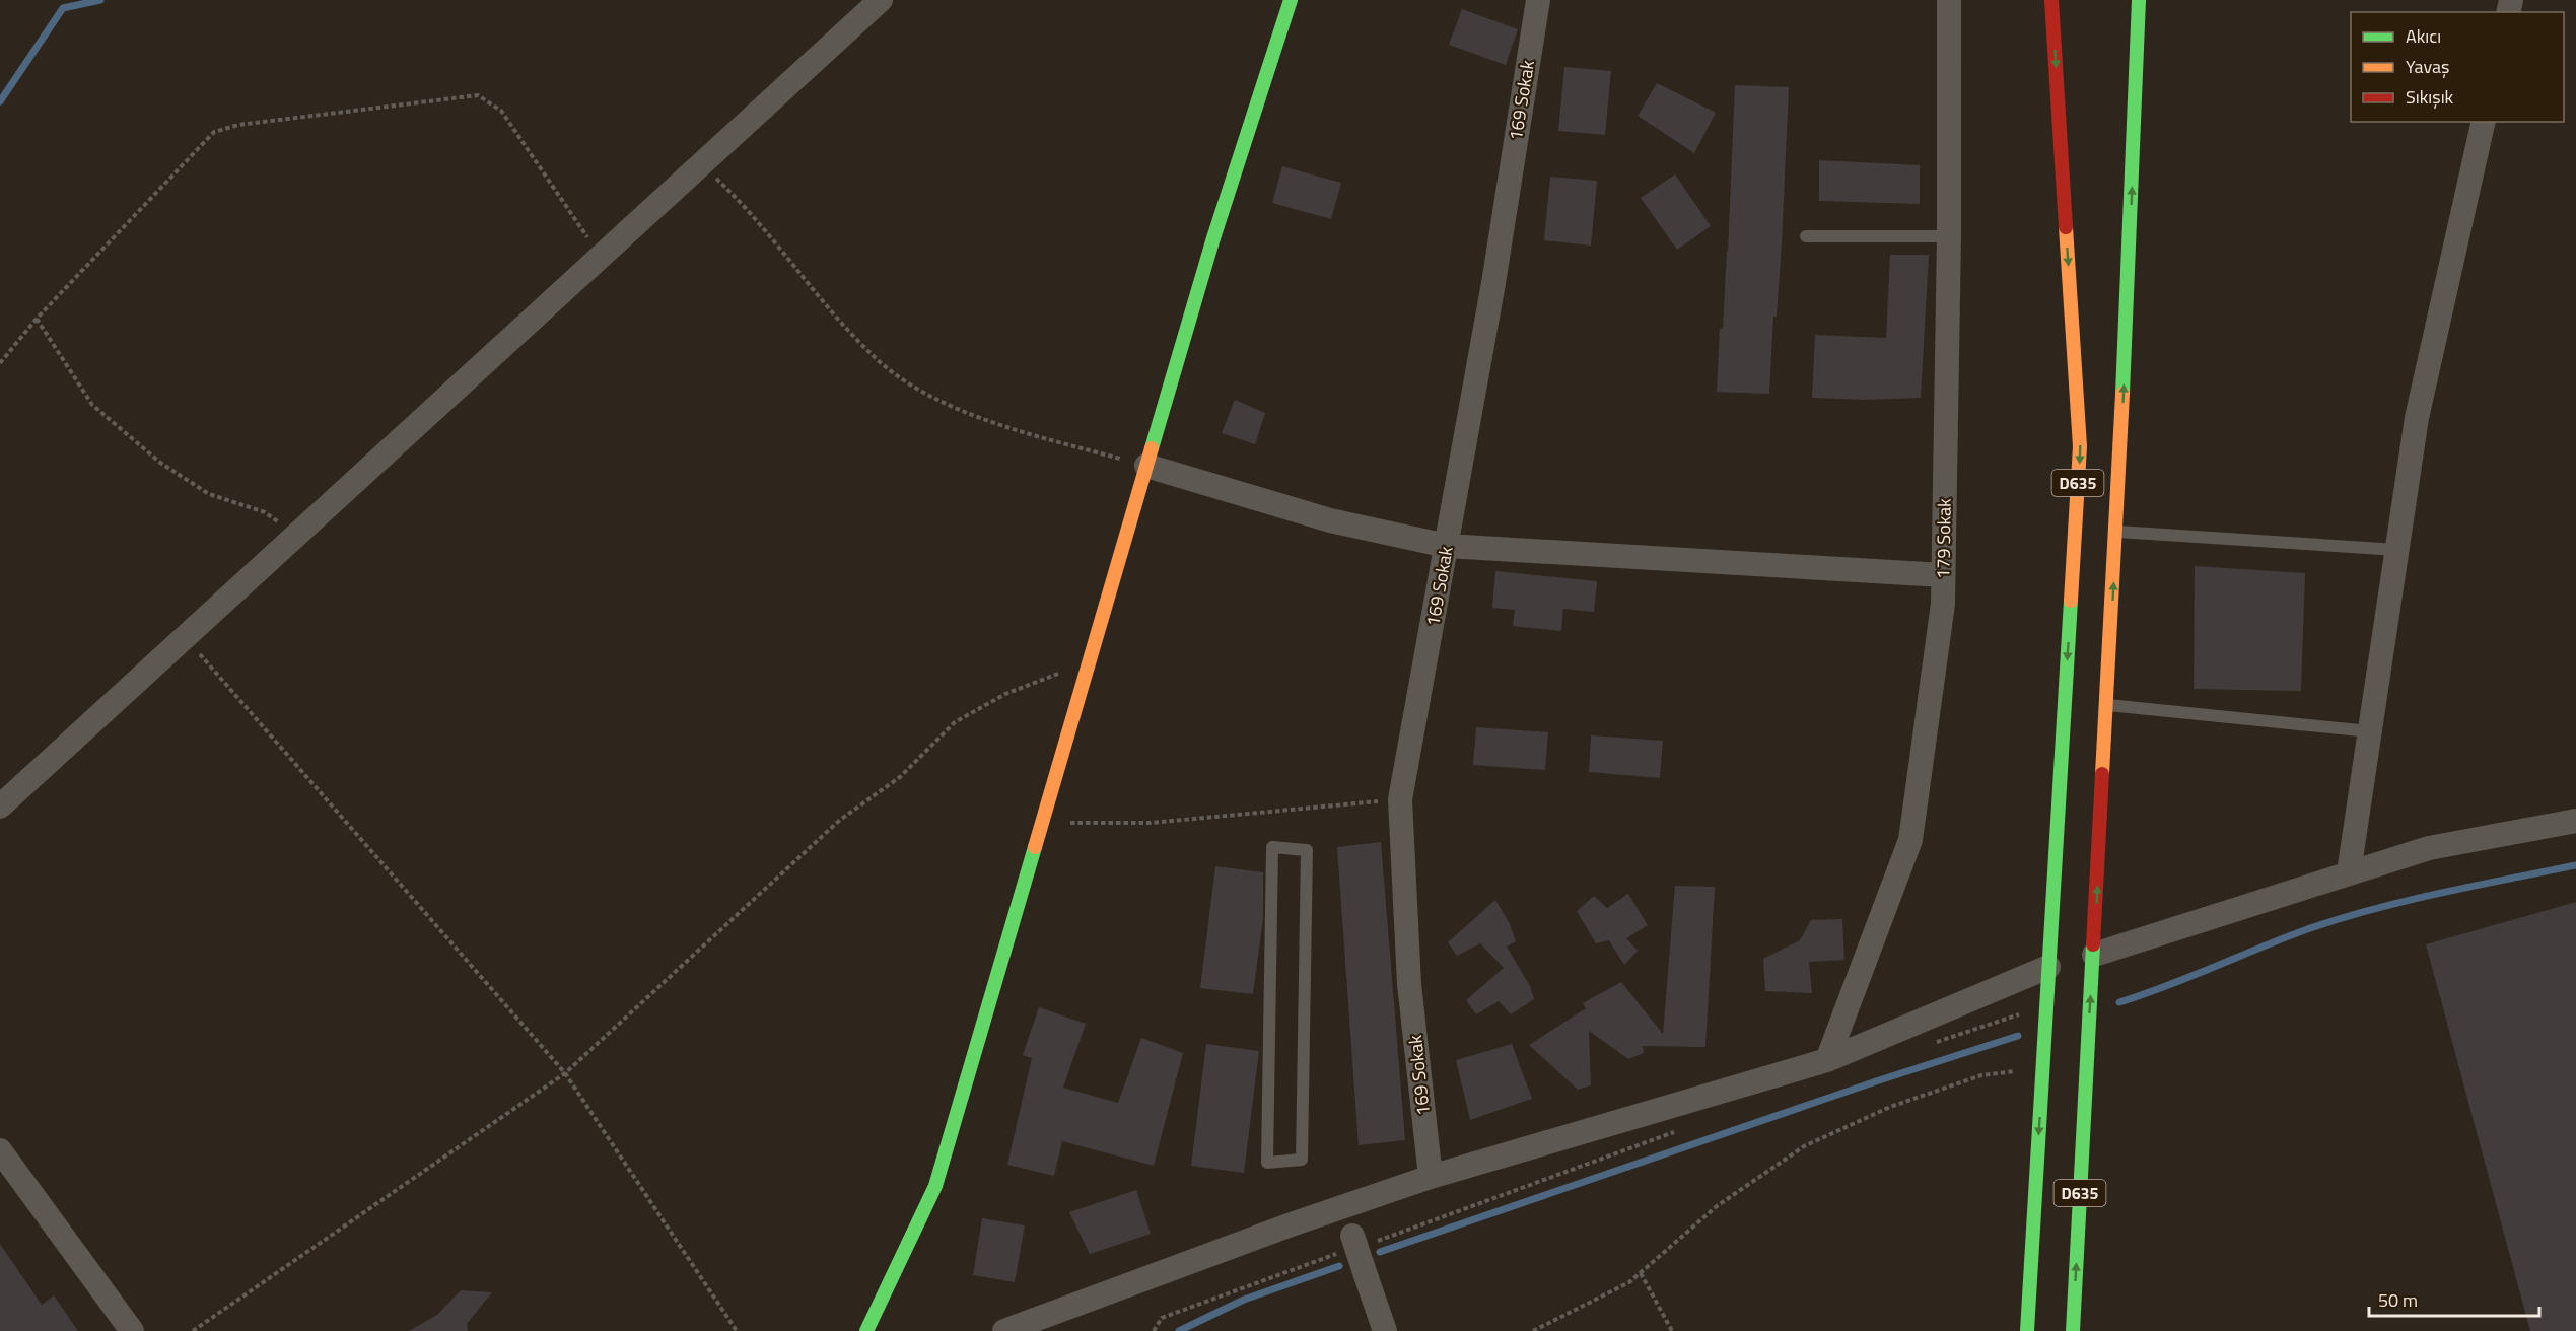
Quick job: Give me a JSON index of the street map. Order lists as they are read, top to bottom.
{
  "streets": {
    "main road": ["D635"],
    "street": ["169 Sokak", "179 Sokak"]
  },
  "legend": ["Akıcı", "Yavaş", "Sıkışık"],
  "scale_bar": "50 m"
}
